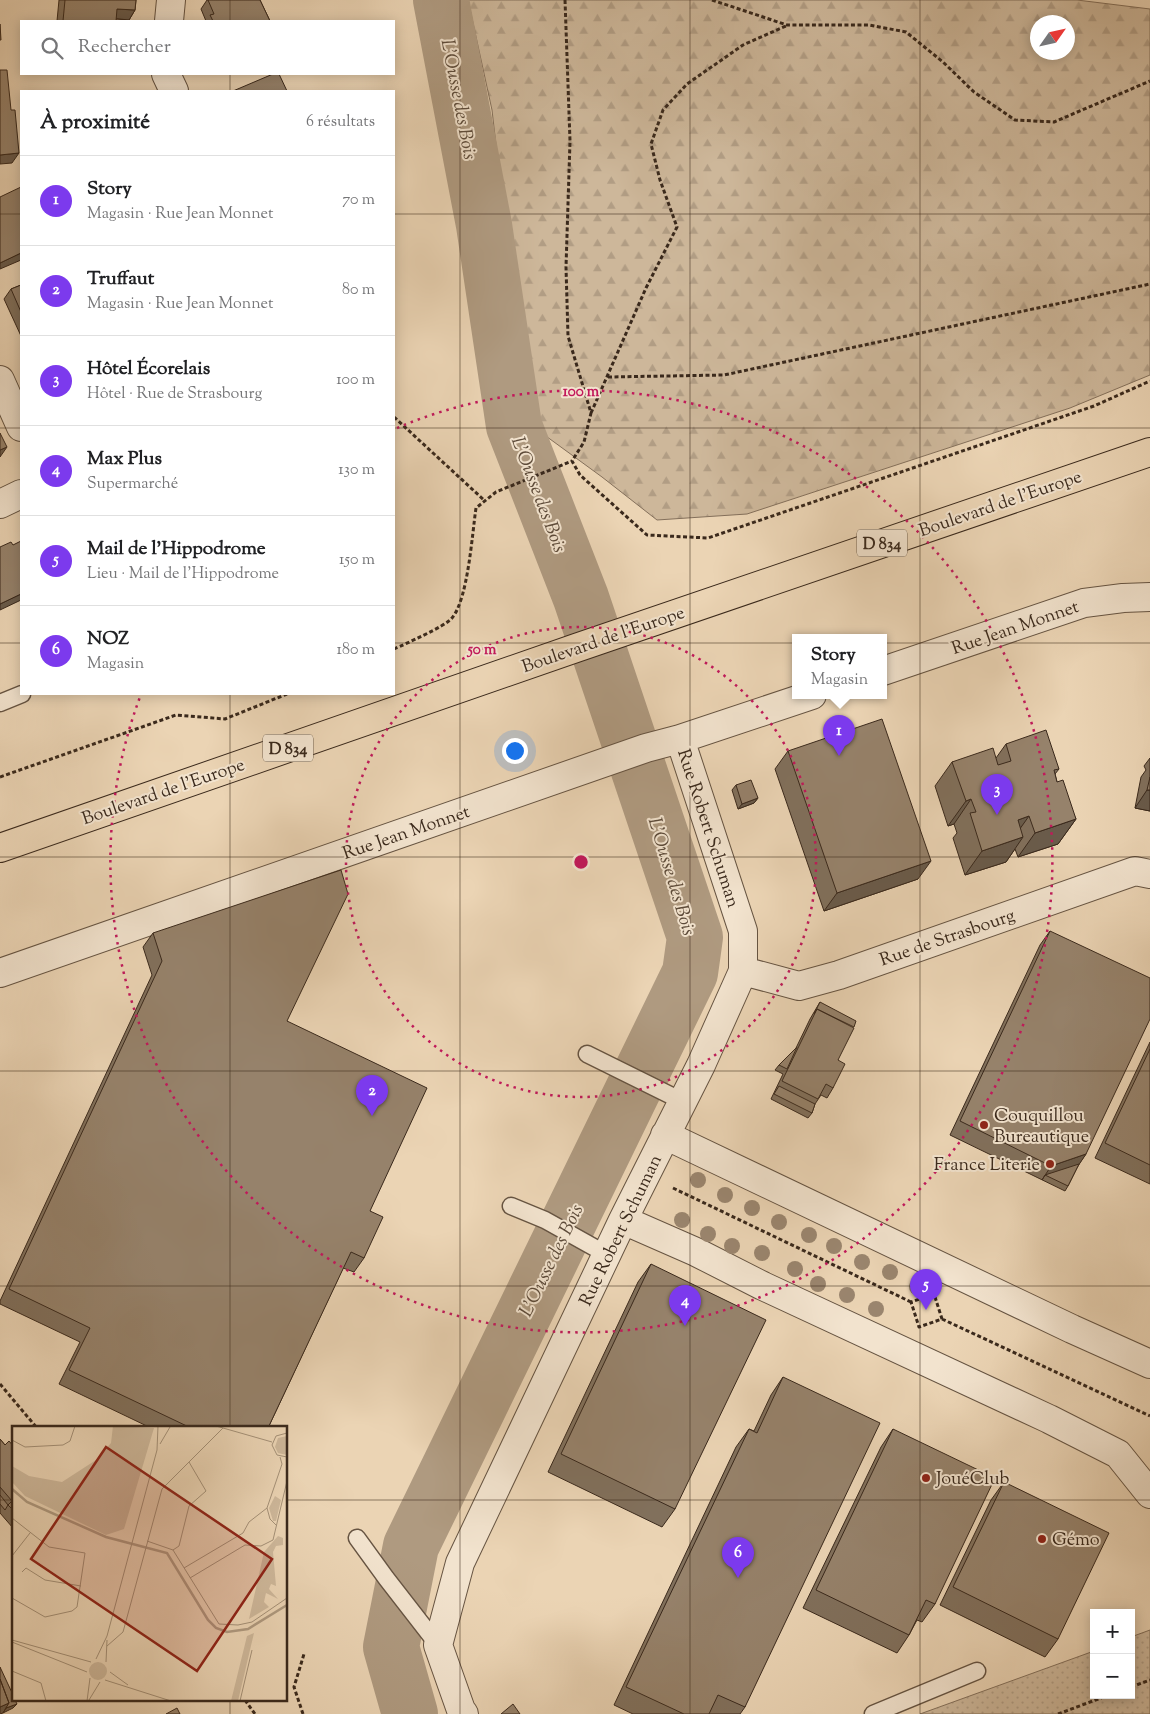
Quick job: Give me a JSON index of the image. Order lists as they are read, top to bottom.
{
  "streets": {
    "main road": ["Boulevard de l'Europe", "D 834"],
    "street": ["Rue Jean Monnet", "Rue Robert Schuman", "Rue de Strasbourg"]
  },
  "crossings": [
    ["Rue Jean Monnet", "Rue Robert Schuman"],
    ["Rue Robert Schuman", "Rue de Strasbourg"]
  ],
  "water": ["L'Ousse des Bois"],
  "places": [
    "Couquillou Bureautique",
    "France Literie",
    "JouéClub",
    "Gémo"
  ],
  "north": "top right",
  "page": {
    "search": "Rechercher",
    "heading": ["À proximité", "6 résultats"],
    "list": [
      {
        "mark": "1",
        "name": "Story",
        "note": "Magasin · Rue Jean Monnet",
        "value": "70 m"
      },
      {
        "mark": "2",
        "name": "Truffaut",
        "note": "Magasin · Rue Jean Monnet",
        "value": "80 m"
      },
      {
        "mark": "3",
        "name": "Hôtel Écorelais",
        "note": "Hôtel · Rue de Strasbourg",
        "value": "100 m"
      },
      {
        "mark": "4",
        "name": "Max Plus",
        "note": "Supermarché",
        "value": "130 m"
      },
      {
        "mark": "5",
        "name": "Mail de l'Hippodrome",
        "note": "Lieu · Mail de l'Hippodrome",
        "value": "150 m"
      },
      {
        "mark": "6",
        "name": "NOZ",
        "note": "Magasin",
        "value": "180 m"
      }
    ],
    "popup": ["Story", "Magasin"],
    "pins": [
      "1",
      "3",
      "2",
      "5",
      "4",
      "6"
    ],
    "map_buttons": ["+", "−"]
  },
  "rings": ["100 m", "50 m"]
}
